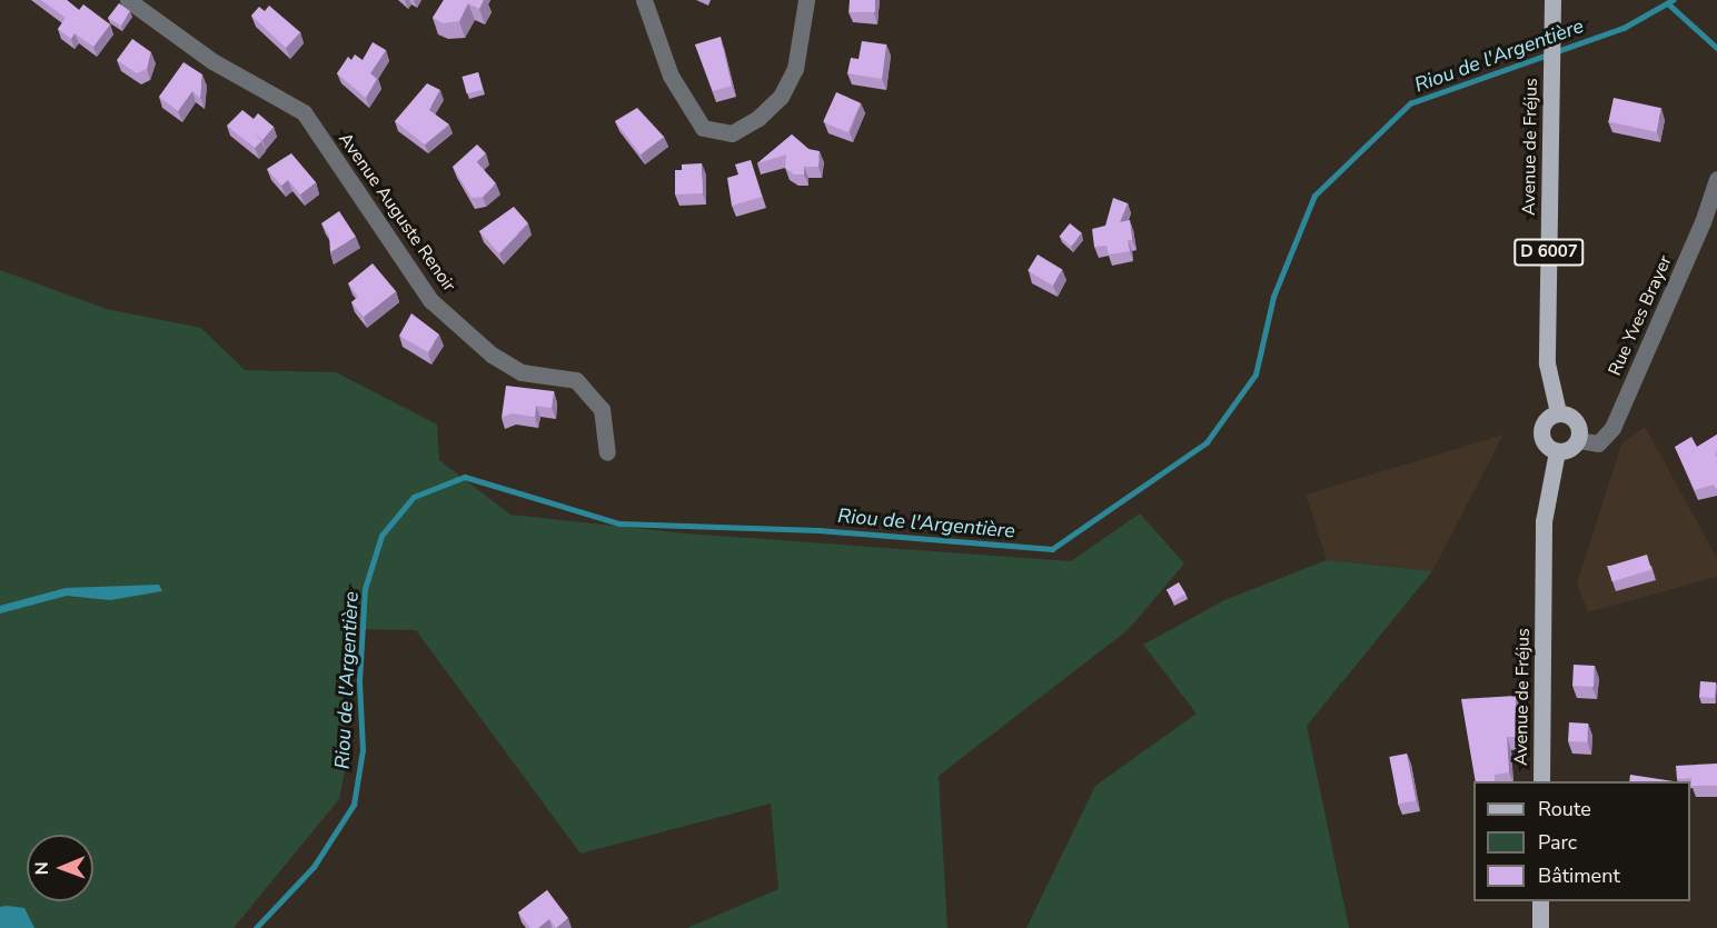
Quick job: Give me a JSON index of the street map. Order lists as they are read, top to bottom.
{
  "streets": {
    "main road": ["Avenue de Fréjus", "D 6007"],
    "street": ["Avenue Auguste Renoir", "Rue Yves Brayer"]
  },
  "crossings": [
    ["Avenue de Fréjus", "Rue Yves Brayer"]
  ],
  "water": ["Riou de l'Argentière"],
  "legend": ["Route", "Parc", "Bâtiment"],
  "north": "left"
}
